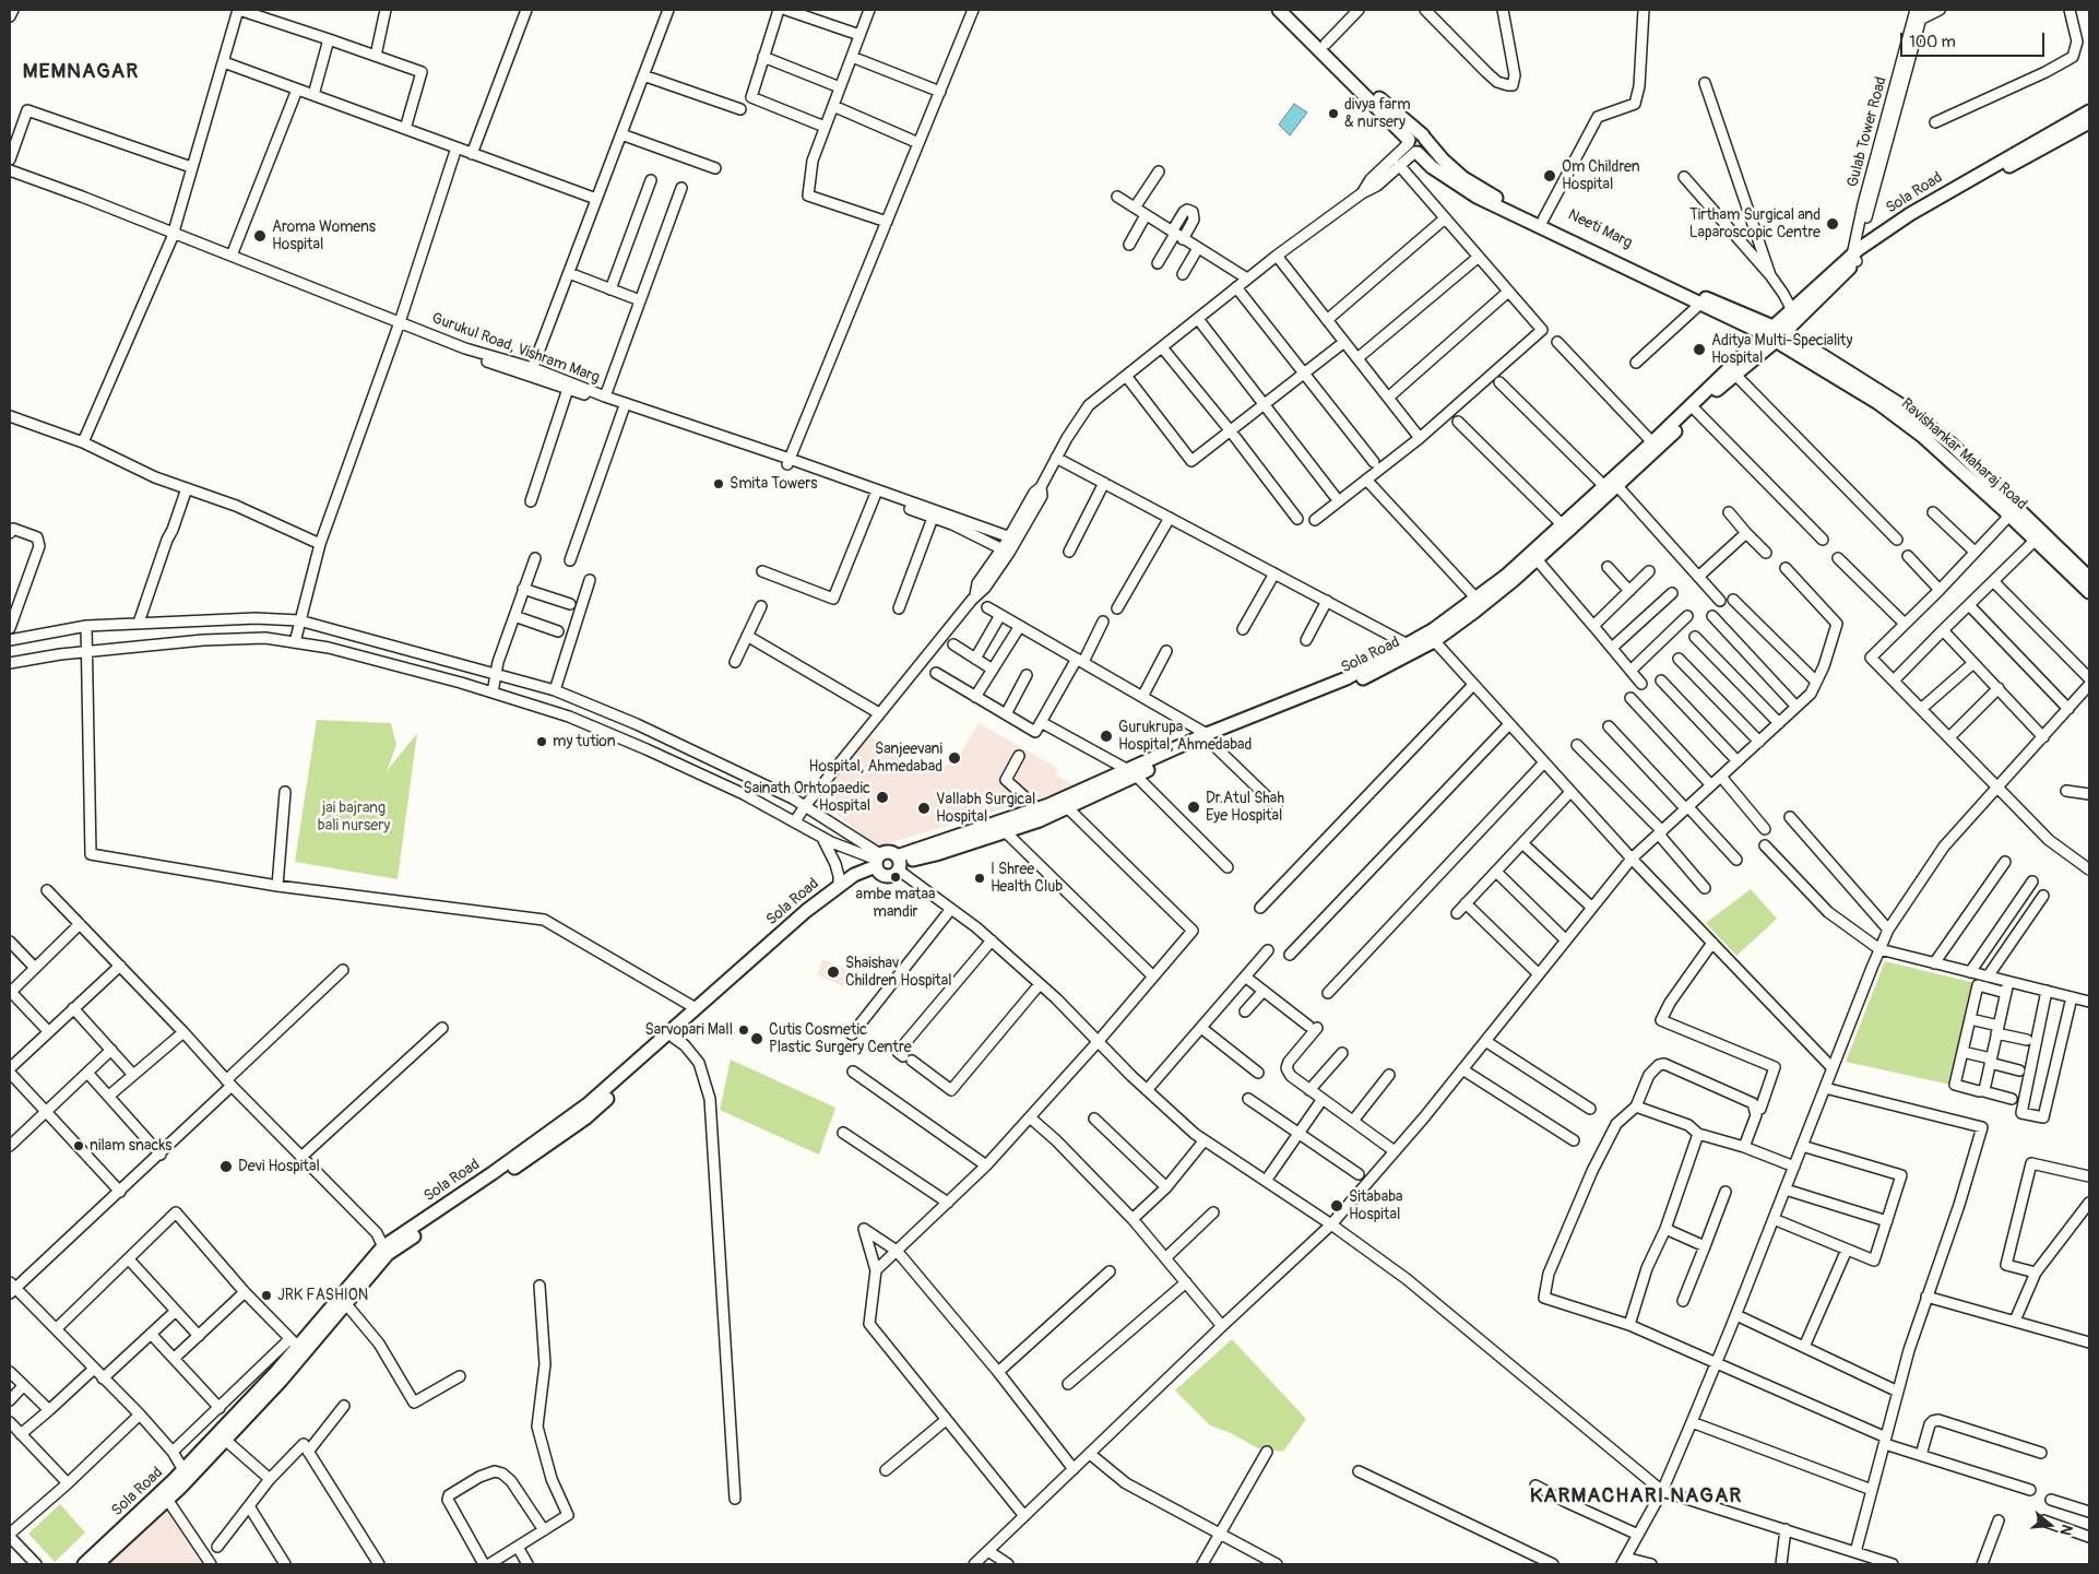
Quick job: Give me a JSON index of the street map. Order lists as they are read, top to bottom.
{
  "streets": {
    "main road": ["Sola Road", "Neeti Marg", "Ravishankar Maharaj Road"],
    "street": ["Gulab Tower Road", "Gurukul Road, Vishram Marg"]
  },
  "crossings": [
    ["Gulab Tower Road", "Sola Road"],
    ["Sola Road", "Neeti Marg"],
    ["Sola Road", "Ravishankar Maharaj Road"],
    ["Neeti Marg", "Ravishankar Maharaj Road"]
  ],
  "districts": ["MEMNAGAR", "KARMACHARI NAGAR"],
  "parks": ["jai bajrang bali nursery"],
  "places": [
    "divya farm & nursery",
    "Om Children Hospital",
    "Tirtham Surgical and Laparoscopic Centre",
    "Aroma Womens Hospital",
    "Aditya Multi-Speciality Hospital",
    "Smita Towers",
    "Gurukrupa Hospital, Ahmedabad",
    "my tution",
    "Sanjeevani Hospital, Ahmedabad",
    "Sainath Orhtopaedic Hospital",
    "Dr.Atul Shah Eye Hospital",
    "Vallabh Surgical Hospital",
    "ambe mataa mandir",
    "I Shree Health Club",
    "Shaishav Children Hospital",
    "Sarvopari Mall",
    "Cutis Cosmetic Plastic Surgery Centre",
    "nilam snacks",
    "Devi Hospital",
    "Sitababa Hospital",
    "JRK FASHION"
  ],
  "scale_bar": "100 m",
  "north": "right"
}
